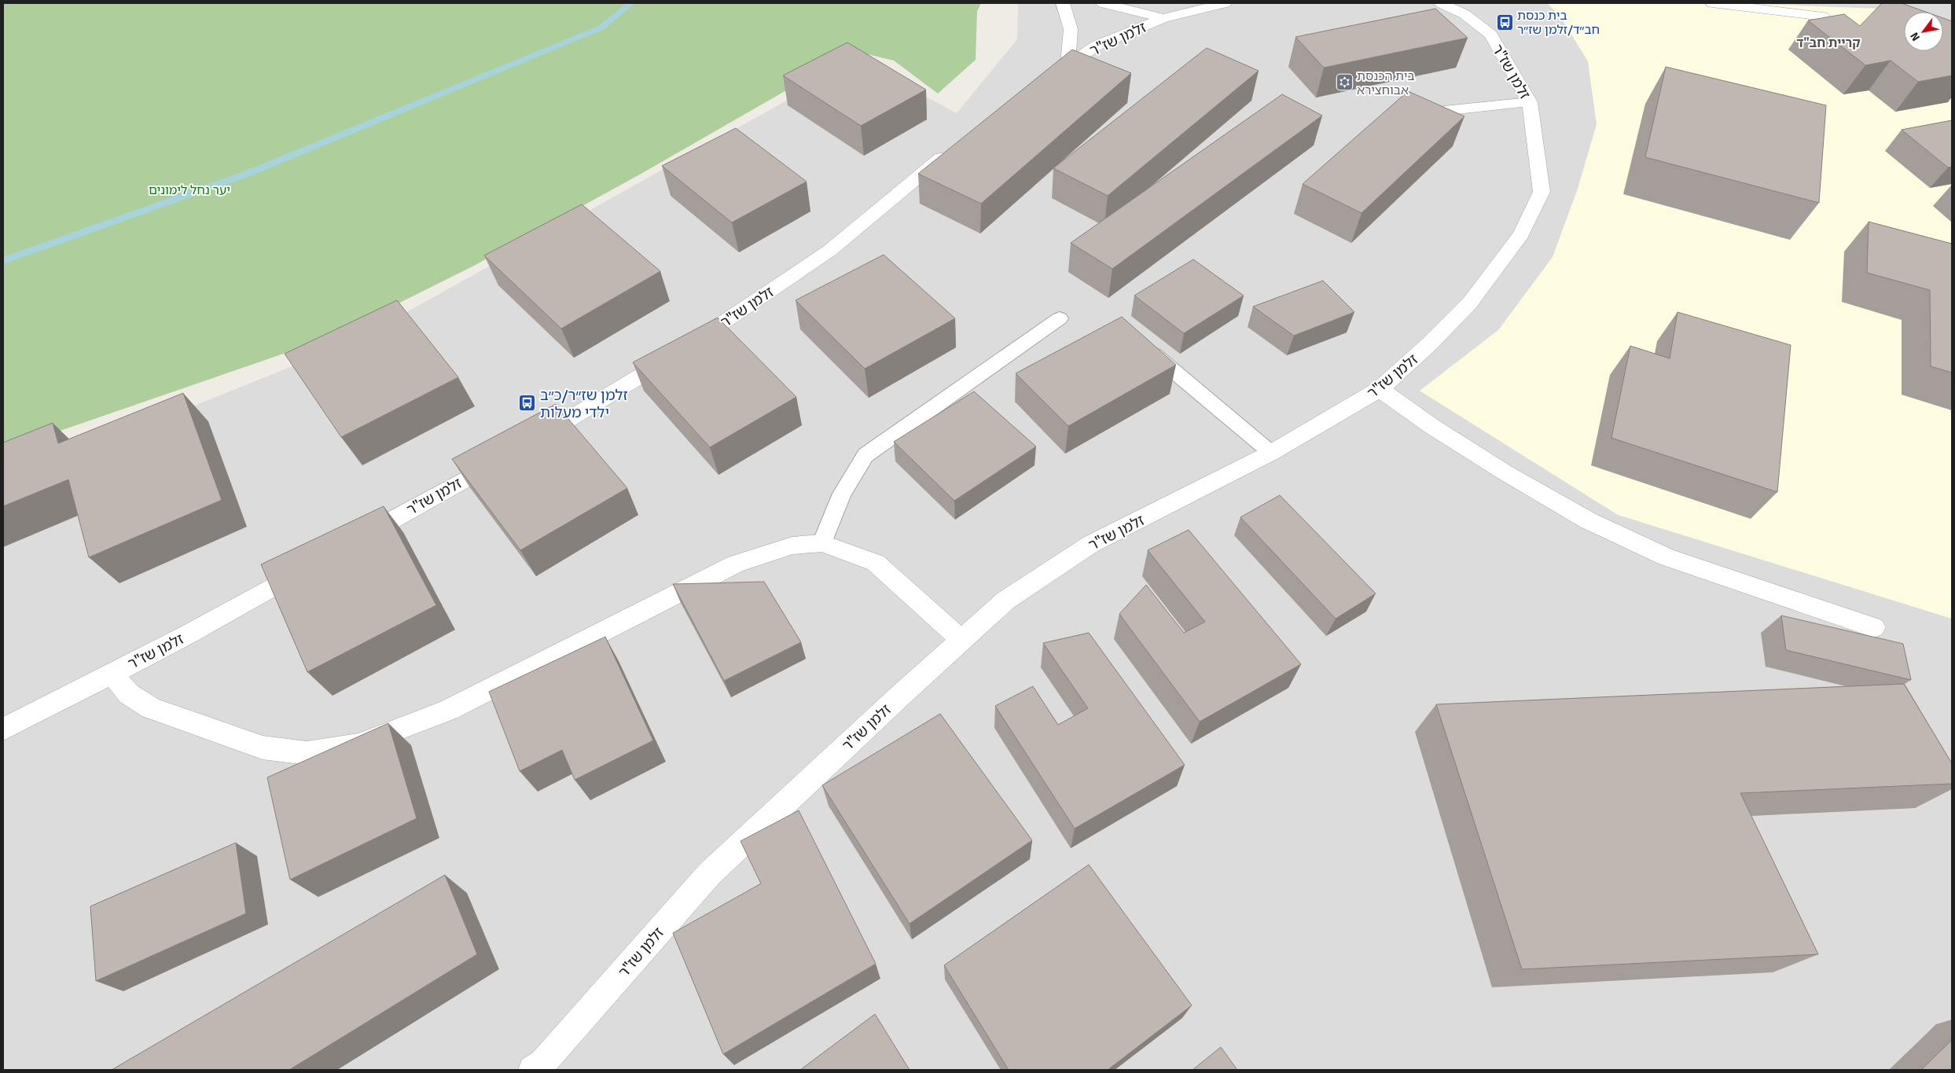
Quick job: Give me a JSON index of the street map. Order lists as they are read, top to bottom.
{
  "streets": {
    "street": ["זלמן שז\"ר"]
  },
  "districts": ["קריית חב\"ד"],
  "parks": ["יער נחל לימונים"],
  "places": {
    "bus stop": ["בית כנסת חב״ד/זלמן שז״ר", "זלמן שז״ר/כ״ב ילדי מעלות"],
    "synagogue": ["בית הכנסת אבוחצירא"]
  },
  "north": "bottom left"
}
